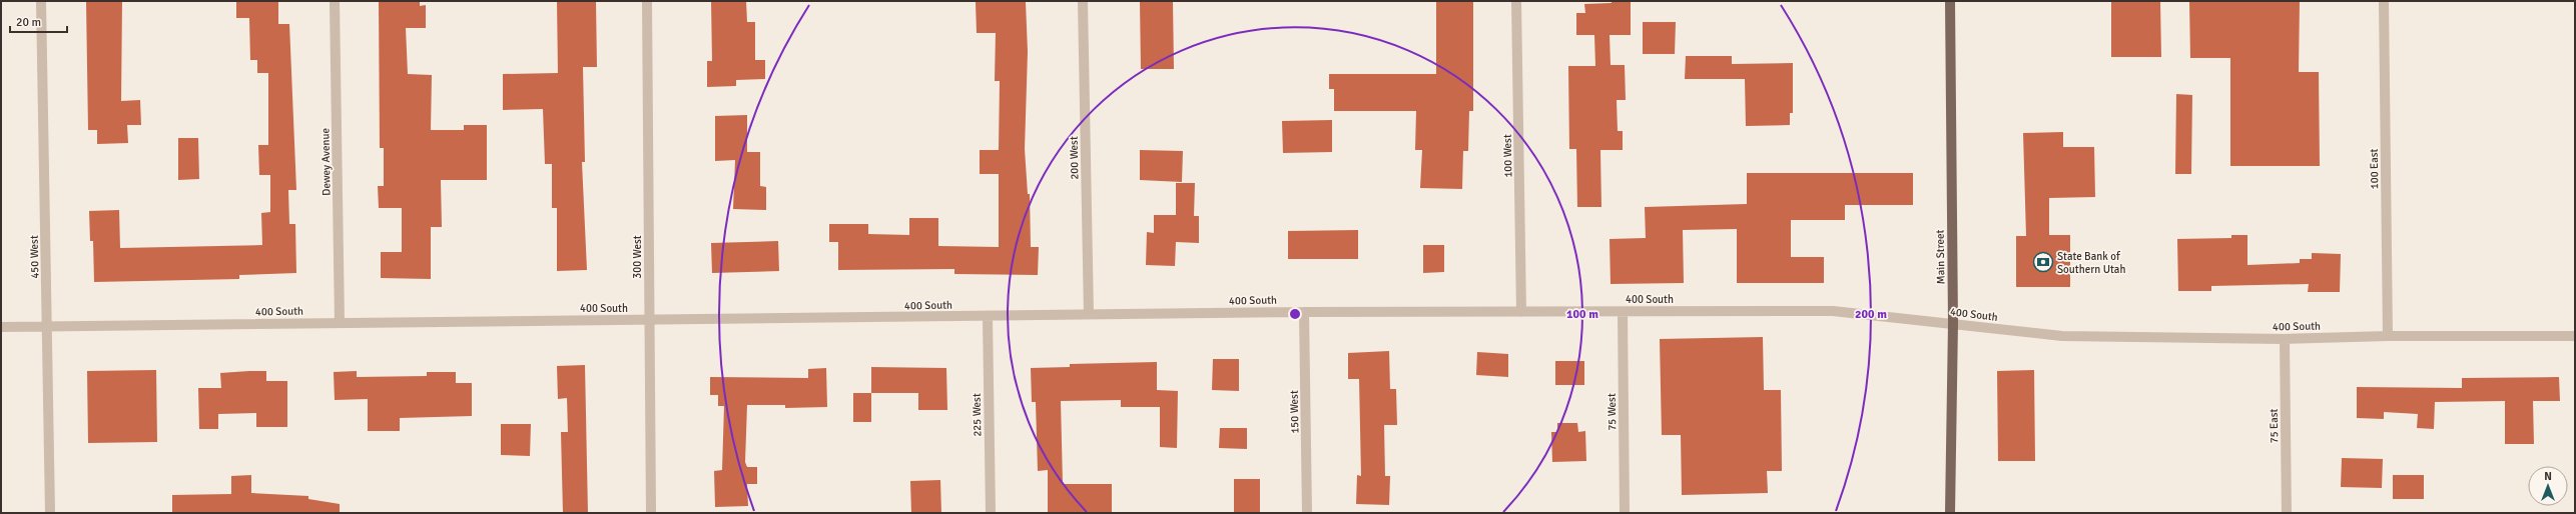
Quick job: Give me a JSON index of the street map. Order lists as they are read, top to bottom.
{
  "streets": {
    "main road": ["Main Street"],
    "street": [
      "100 West",
      "200 West",
      "Dewey Avenue",
      "100 East",
      "450 West",
      "300 West",
      "400 South",
      "150 West",
      "75 West",
      "225 West",
      "75 East"
    ]
  },
  "crossings": [
    ["100 West", "400 South"],
    ["200 West", "400 South"],
    ["Dewey Avenue", "400 South"],
    ["100 East", "400 South"],
    ["450 West", "400 South"],
    ["300 West", "400 South"],
    ["Main Street", "400 South"],
    ["400 South", "150 West"],
    ["400 South", "75 West"],
    ["400 South", "225 West"],
    ["400 South", "75 East"]
  ],
  "places": {
    "bank": ["State Bank of Southern Utah"]
  },
  "scale_bar": "20 m",
  "north": "top",
  "rings": ["100 m", "200 m"]
}
